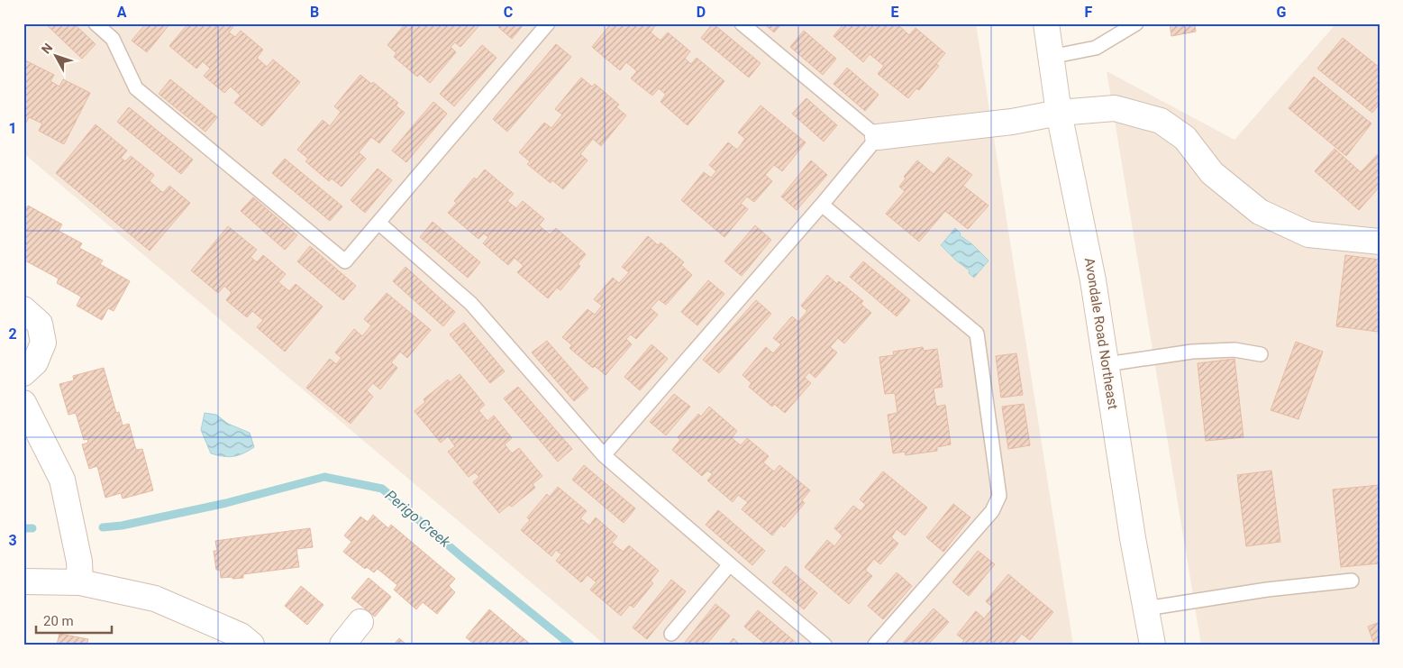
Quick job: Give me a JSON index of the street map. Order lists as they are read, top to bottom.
{
  "streets": {
    "street": ["Avondale Road Northeast"]
  },
  "water": ["Perigo Creek"],
  "scale_bar": "20 m",
  "north": "top left",
  "grid": {
    "columns": [
      "A",
      "B",
      "C",
      "D",
      "E",
      "F",
      "G"
    ],
    "rows": ["1", "2", "3"]
  }
}
